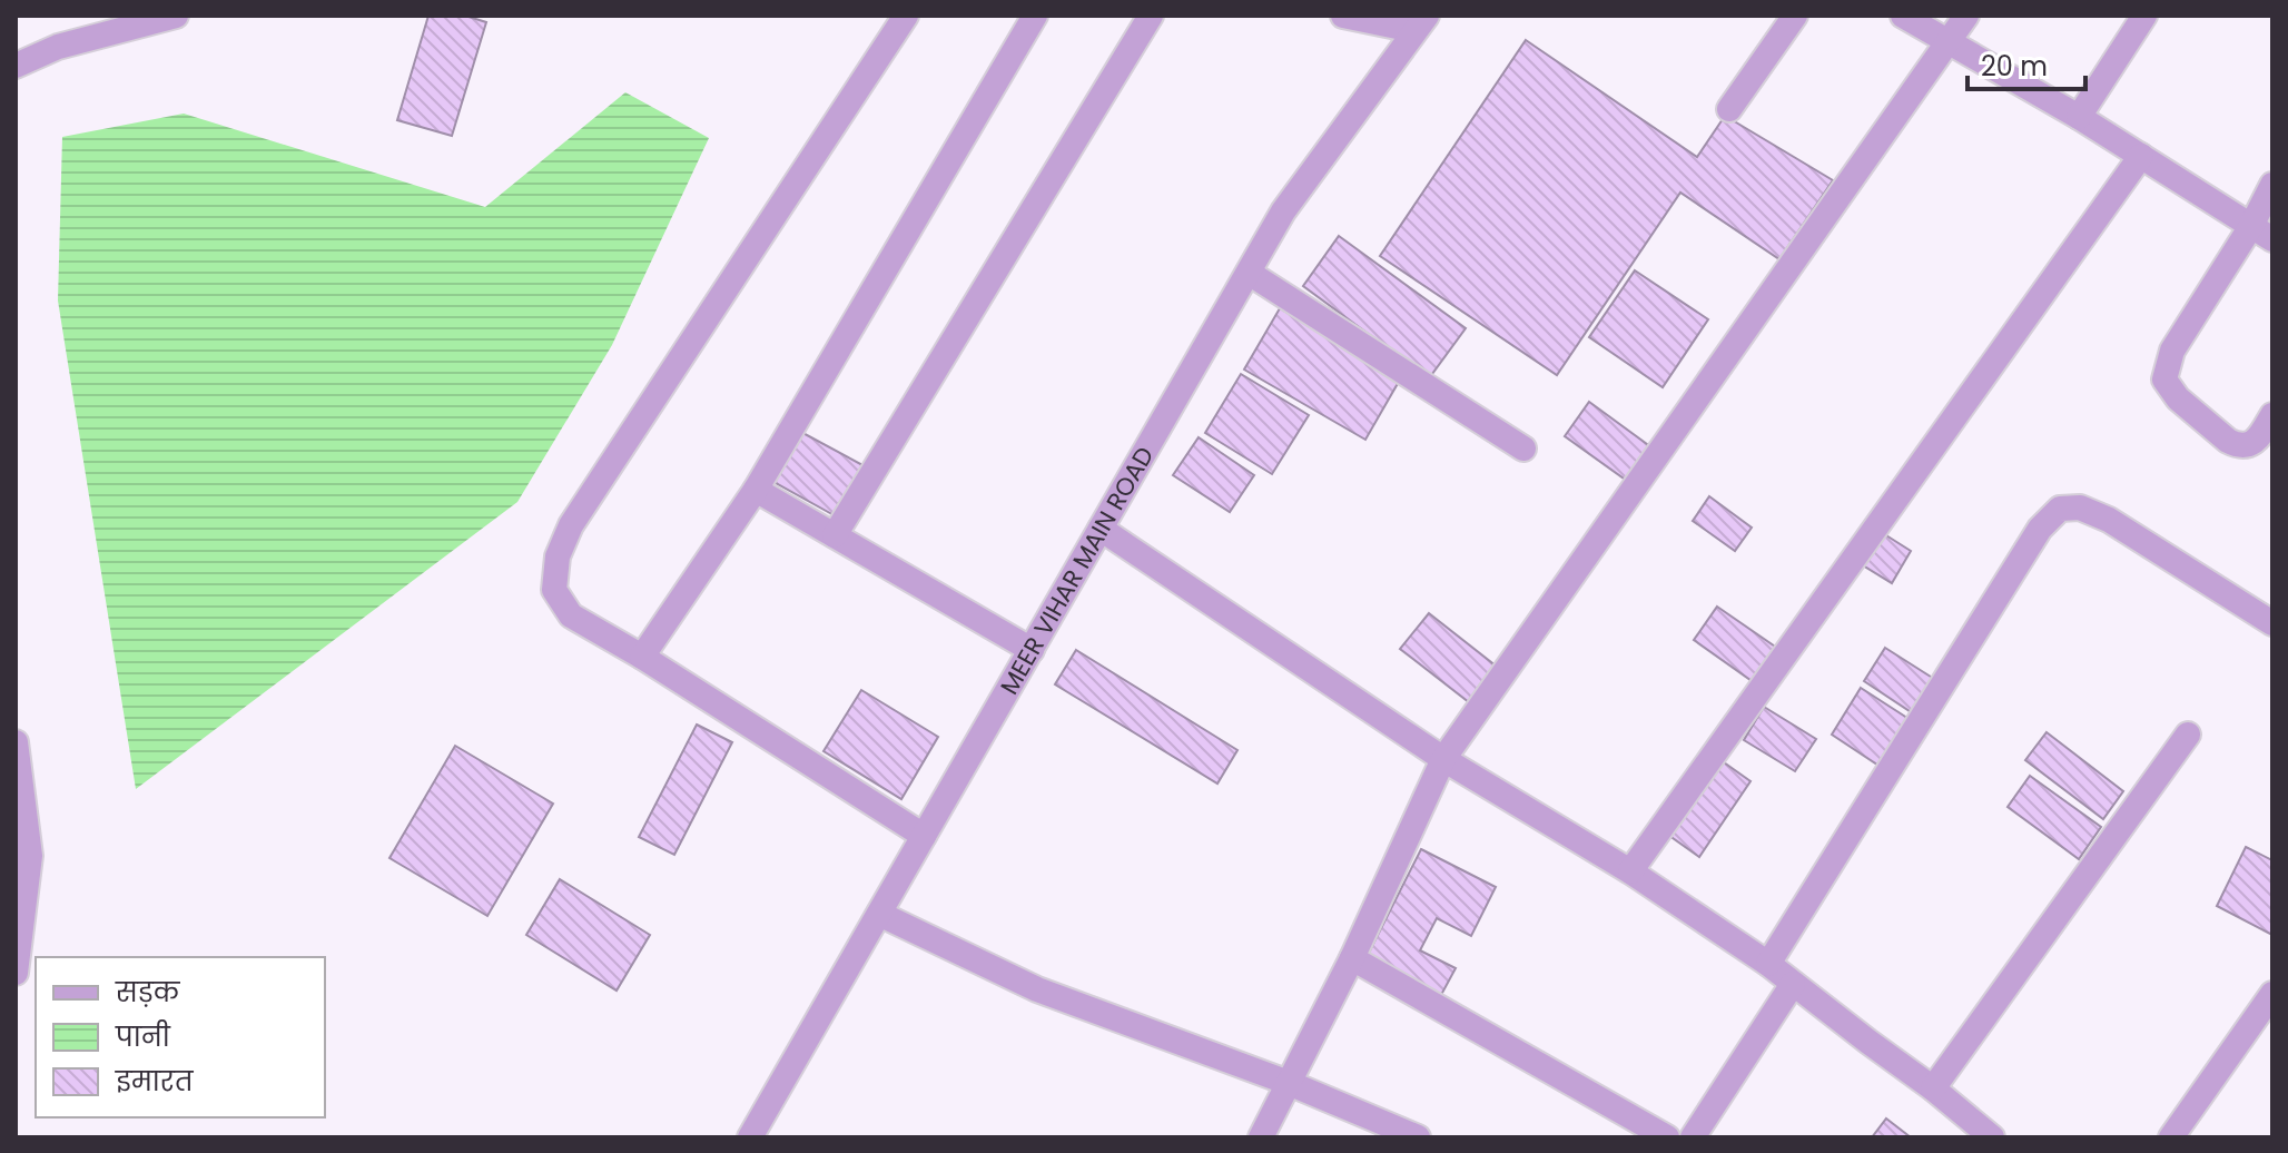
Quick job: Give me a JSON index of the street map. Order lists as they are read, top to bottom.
{
  "streets": {
    "street": ["MEER VIHAR MAIN ROAD"]
  },
  "legend": ["सड़क", "पानी", "इमारत"],
  "scale_bar": "20 m"
}
